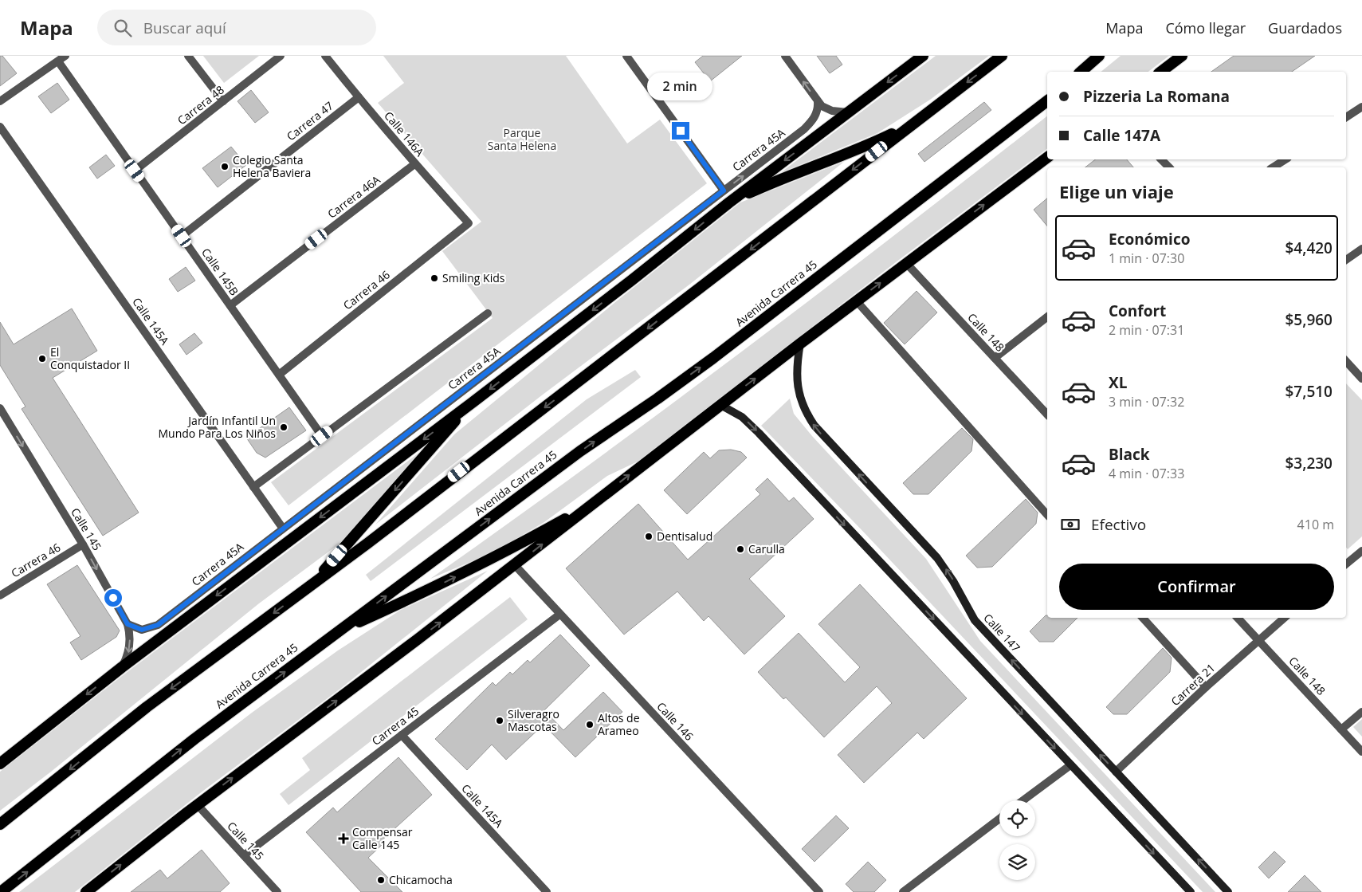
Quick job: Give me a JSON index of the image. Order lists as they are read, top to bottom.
{
  "streets": {
    "highway": ["Avenida Carrera 45"],
    "main road": ["Calle 147"],
    "street": [
      "Carrera 48",
      "Carrera 47",
      "Calle 146A",
      "Carrera 45A",
      "Carrera 46A",
      "Calle 145B",
      "Carrera 46",
      "Calle 145A",
      "Calle 148",
      "Calle 145",
      "Carrera 21",
      "Calle 146",
      "Carrera 45"
    ]
  },
  "crossings": [
    ["Carrera 48", "Calle 145B"],
    ["Carrera 47", "Calle 146A"],
    ["Carrera 47", "Calle 145B"],
    ["Calle 146A", "Carrera 46A"],
    ["Calle 146A", "Carrera 46"],
    ["Carrera 45A", "Calle 145A"],
    ["Carrera 45A", "Calle 145"],
    ["Carrera 46A", "Calle 145B"],
    ["Calle 145B", "Carrera 46"],
    ["Carrera 46", "Calle 145"],
    ["Calle 145A", "Carrera 45"],
    ["Calle 148", "Carrera 21"],
    ["Calle 145", "Carrera 45"],
    ["Calle 147", "Carrera 21"],
    ["Calle 146", "Carrera 45"]
  ],
  "one_way": ["Calle 145"],
  "parks": ["Parque Santa Helena"],
  "places": {
    "other": [
      "Colegio Santa Helena Baviera",
      "Smiling Kids",
      "El Conquistador II",
      "Jardín Infantil Un Mundo Para Los Niños",
      "Dentisalud",
      "Carulla",
      "Silveragro Mascotas",
      "Altos de Arameo",
      "Chicamocha"
    ],
    "health": ["Compensar Calle 145"]
  },
  "page": {
    "header": "Mapa",
    "search": "Buscar aquí",
    "nav": ["Mapa", "Cómo llegar", "Guardados"],
    "banner": ["Pizzeria La Romana", "Calle 147A"],
    "bubble": "2 min",
    "heading": "Elige un viaje",
    "list": [
      {
        "name": "Económico",
        "note": "1 min · 07:30",
        "value": "$4,420"
      },
      {
        "name": "Confort",
        "note": "2 min · 07:31",
        "value": "$5,960"
      },
      {
        "name": "XL",
        "note": "3 min · 07:32",
        "value": "$7,510"
      },
      {
        "name": "Black",
        "note": "4 min · 07:33",
        "value": "$3,230"
      }
    ],
    "pay": ["Efectivo", "410 m"],
    "buttons": "Confirmar"
  }
}
